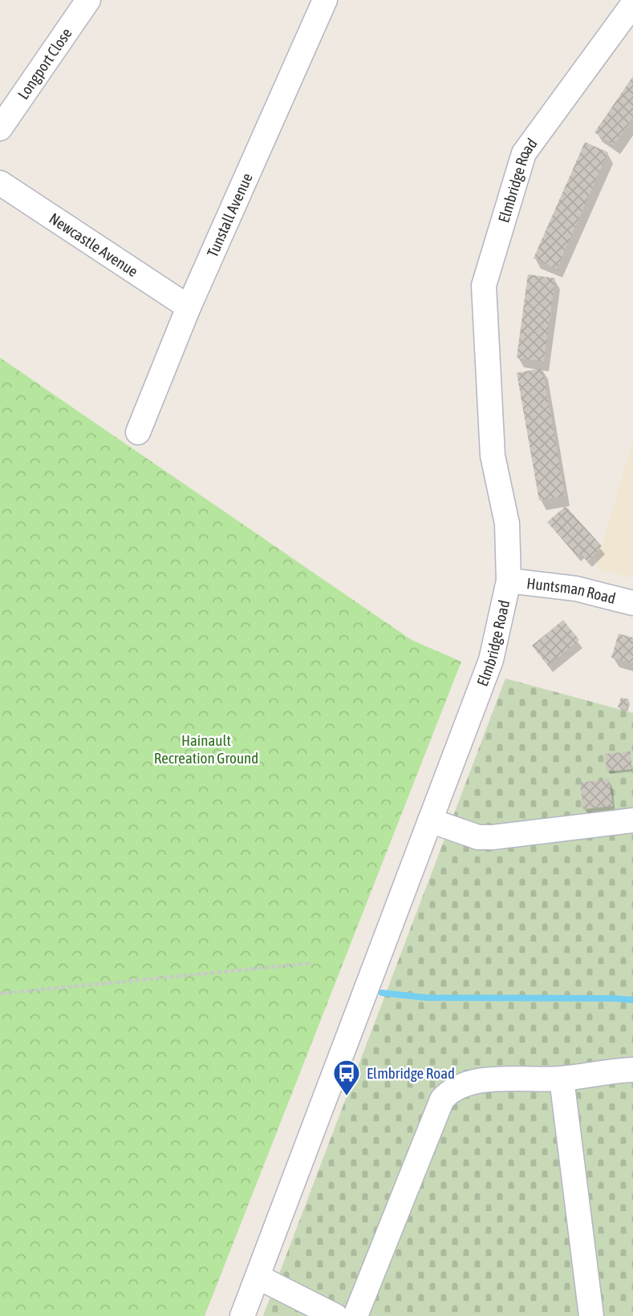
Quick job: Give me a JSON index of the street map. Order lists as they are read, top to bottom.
{
  "streets": {
    "street": [
      "Longport Close",
      "Elmbridge Road",
      "Tunstall Avenue",
      "Newcastle Avenue",
      "Huntsman Road"
    ]
  },
  "crossings": [
    ["Elmbridge Road", "Huntsman Road"],
    ["Tunstall Avenue", "Newcastle Avenue"]
  ],
  "parks": ["Hainault Recreation Ground"],
  "places": {
    "bus stop": ["Elmbridge Road"]
  }
}
